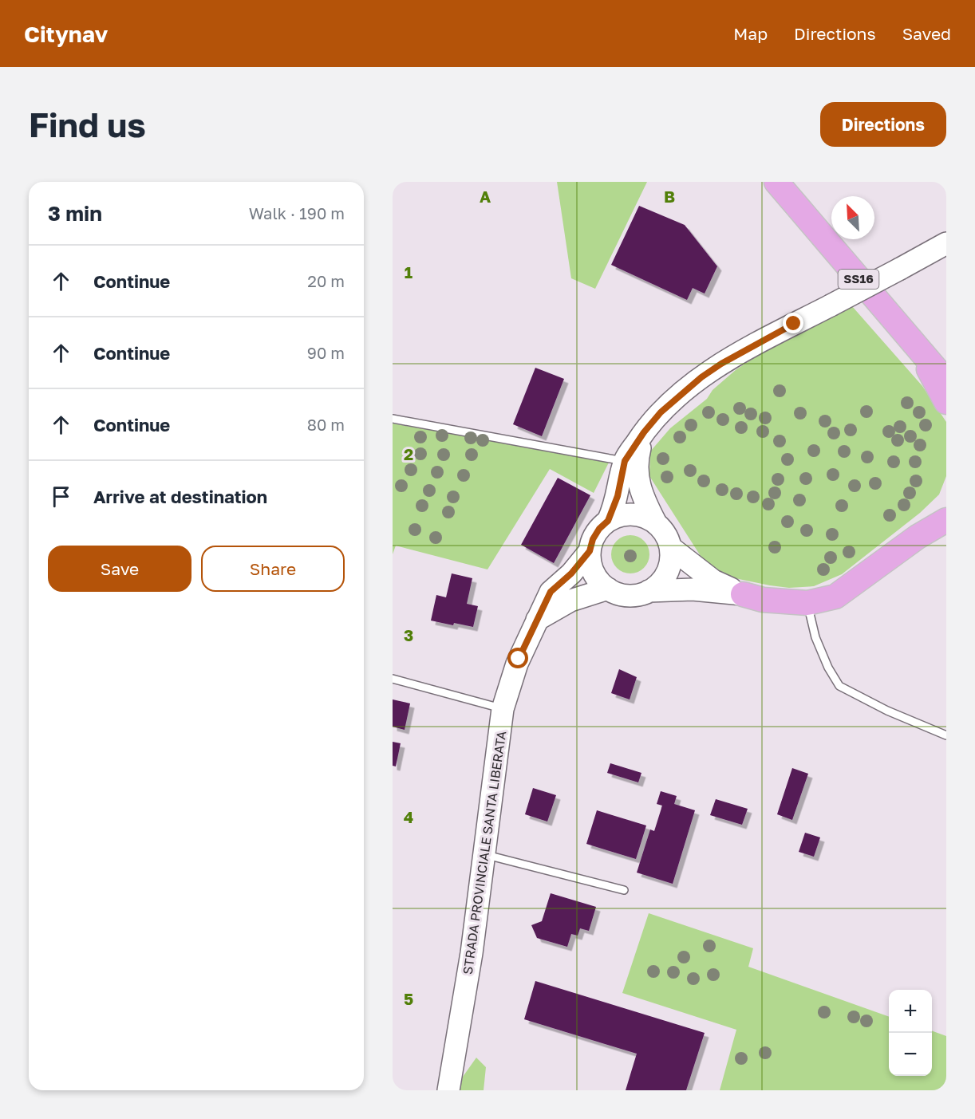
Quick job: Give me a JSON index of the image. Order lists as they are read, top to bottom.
{
  "streets": {
    "main road": ["SS16", "STRADA PROVINCIALE SANTA LIBERATA"]
  },
  "north": "top left",
  "page": {
    "header": "Citynav",
    "nav": ["Map", "Directions", "Saved"],
    "buttons": [
      "Directions",
      ["Save", "Share"]
    ],
    "title": "Find us",
    "heading": ["3 min", "Walk · 190 m"],
    "list": [
      ["Continue", "20 m"],
      ["Continue", "90 m"],
      ["Continue", "80 m"],
      "Arrive at destination"
    ],
    "map_buttons": ["+", "−"]
  },
  "grid": {
    "columns": ["A", "B"],
    "rows": [
      "1",
      "2",
      "3",
      "4",
      "5"
    ]
  }
}
